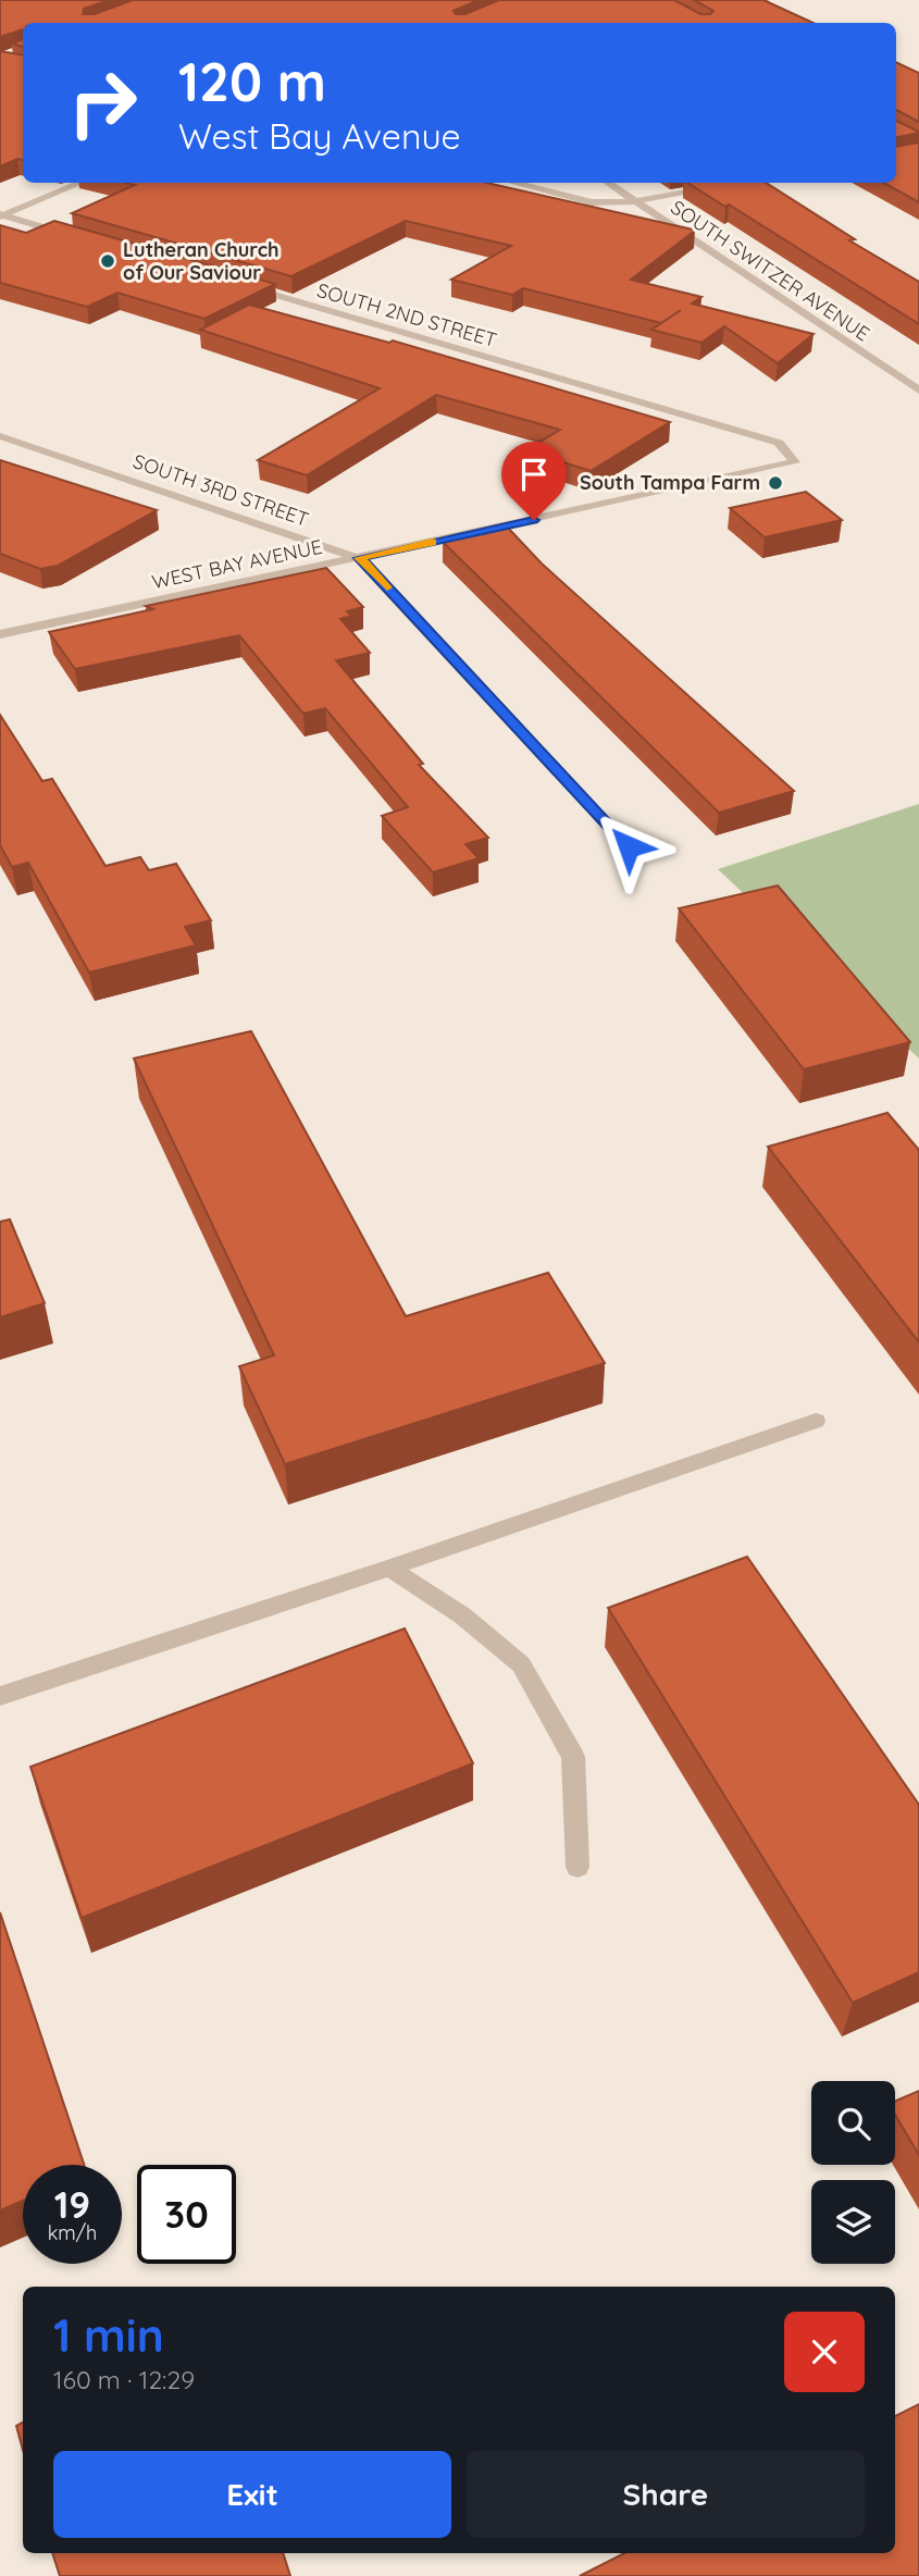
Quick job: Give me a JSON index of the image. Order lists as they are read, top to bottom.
{
  "streets": {
    "street": [
      "SOUTH SWITZER AVENUE",
      "SOUTH 2ND STREET",
      "SOUTH 3RD STREET",
      "WEST BAY AVENUE"
    ]
  },
  "crossings": [
    ["SOUTH 2ND STREET", "WEST BAY AVENUE"],
    ["SOUTH 3RD STREET", "WEST BAY AVENUE"]
  ],
  "places": ["Lutheran Church of Our Saviour", "South Tampa Farm"],
  "page": {
    "turn": ["120 m", "West Bay Avenue"],
    "speed": "19 km/h",
    "limit": "30",
    "heading": ["1 min", "160 m · 12:29"],
    "buttons": ["Exit", "Share"]
  }
}
